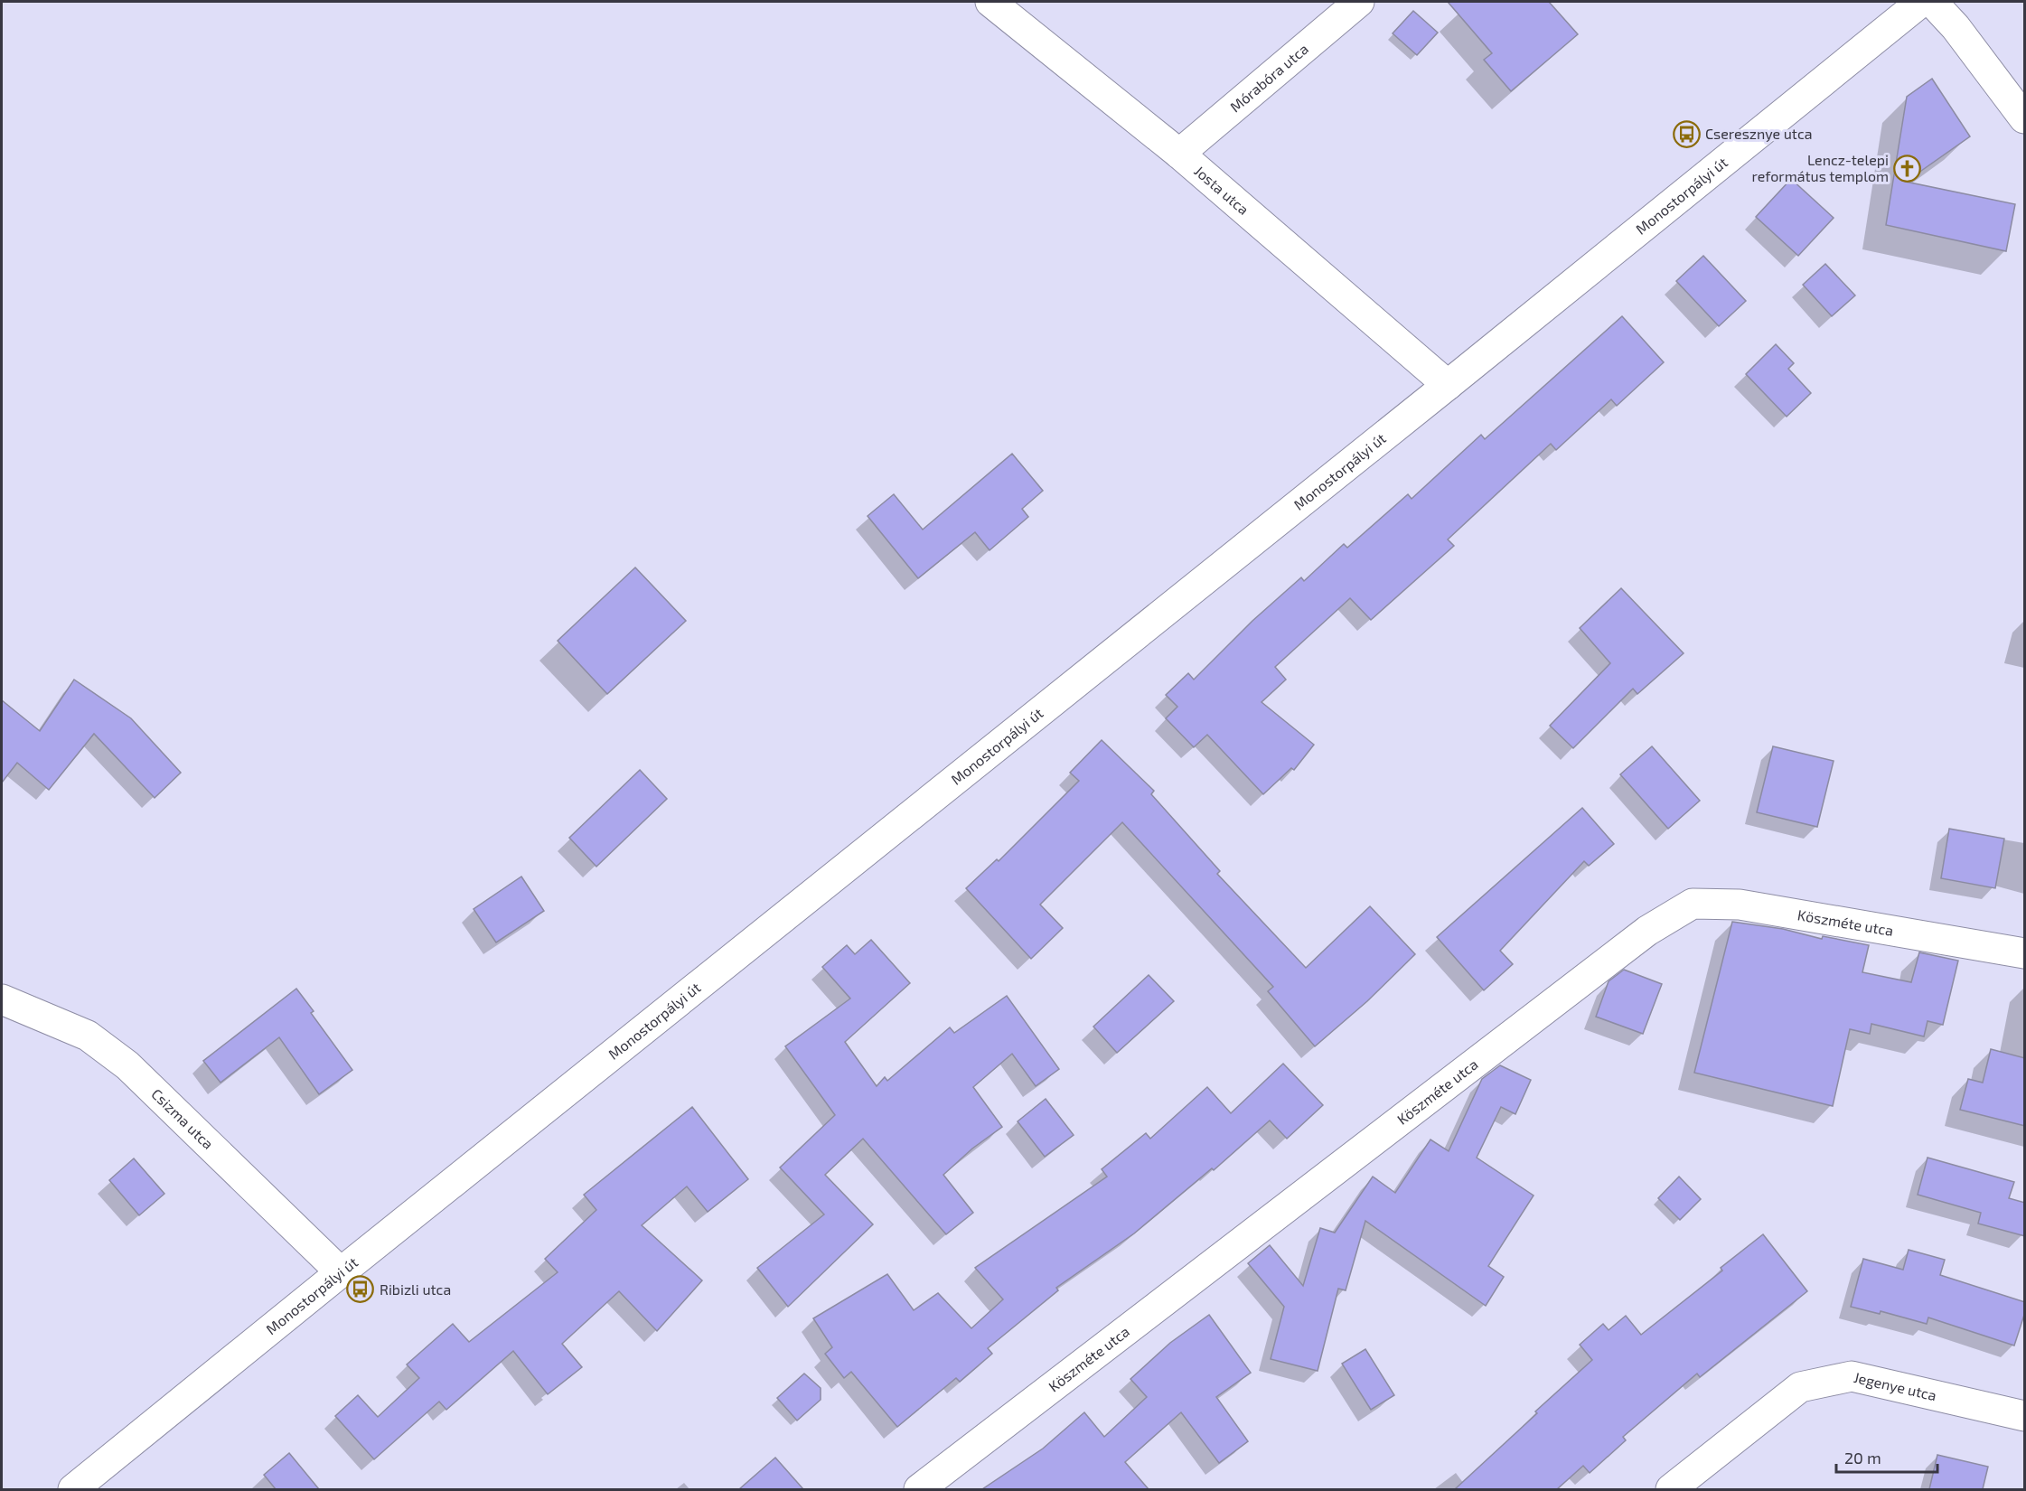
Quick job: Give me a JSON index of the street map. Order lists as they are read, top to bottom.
{
  "streets": {
    "street": [
      "Mórabóra utca",
      "Josta utca",
      "Monostorpályi út",
      "Köszméte utca",
      "Csizma utca",
      "Jegenye utca"
    ]
  },
  "crossings": [
    ["Mórabóra utca", "Josta utca"],
    ["Josta utca", "Monostorpályi út"],
    ["Monostorpályi út", "Csizma utca"]
  ],
  "places": {
    "bus stop": ["Cseresznye utca", "Ribizli utca"],
    "church": ["Lencz-telepi református templom"]
  },
  "scale_bar": "20 m"
}
